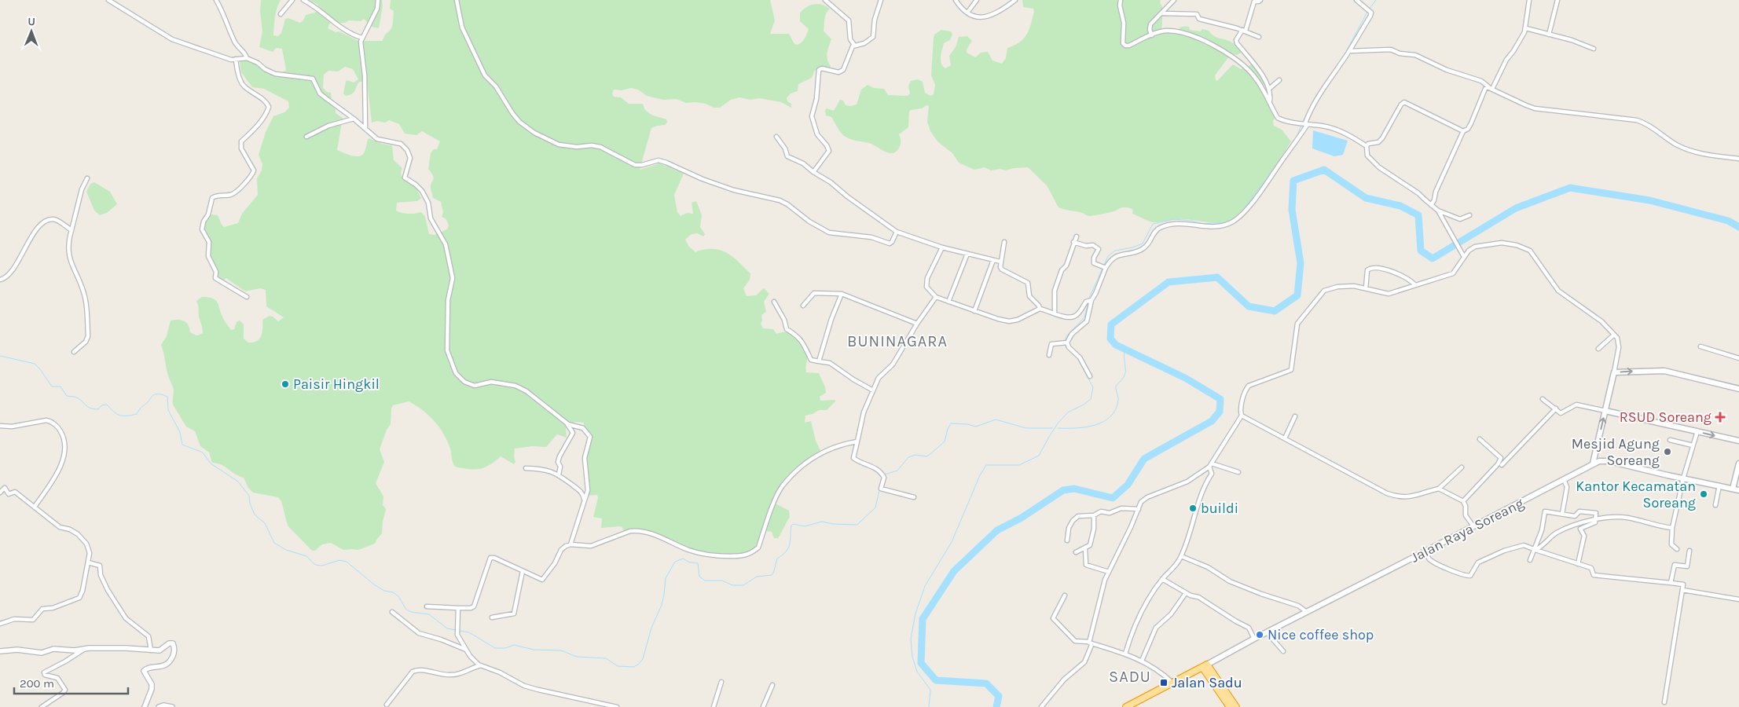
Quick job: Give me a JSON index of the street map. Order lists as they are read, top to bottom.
{
  "streets": {
    "main road": ["Jalan Raya Soreang"]
  },
  "districts": ["BUNINAGARA", "SADU"],
  "places": {
    "other": [
      "Paisir Hingkil",
      "Mesjid Agung Soreang",
      "Kantor Kecamatan Soreang",
      "buildi",
      "Nice coffee shop"
    ],
    "health": ["RSUD Soreang"],
    "transit": ["Jalan Sadu"]
  },
  "scale_bar": "200 m",
  "north": "top"
}
